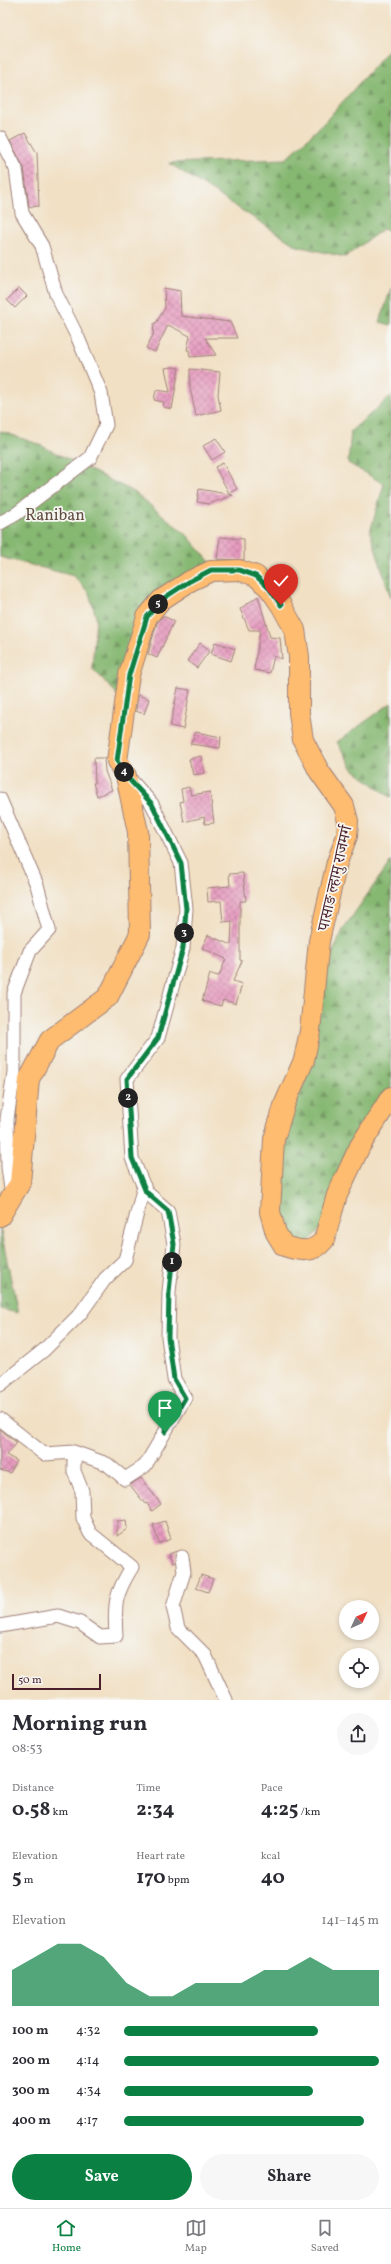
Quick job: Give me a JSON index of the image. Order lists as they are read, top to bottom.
{
  "streets": {
    "main road": ["पासाङ ल्हामु राजमर्ग"]
  },
  "parks": ["Raniban"],
  "scale_bar": "50 m",
  "north": "top right",
  "page": {
    "pins": [
      "5",
      "4",
      "3",
      "2",
      "1"
    ],
    "scale": "50 m",
    "heading": ["Morning run", "08:53"],
    "stats": [
      ["Distance", "0.58 km"],
      ["Time", "2:34"],
      ["Pace", "4:25 /km"],
      ["Elevation", "5 m"],
      ["Heart rate", "170 bpm"],
      ["kcal", "40"]
    ],
    "chart": ["Elevation", "141–145 m"],
    "list": [
      {
        "name": "100 m",
        "note": "4:32"
      },
      {
        "name": "200 m",
        "note": "4:14"
      },
      {
        "name": "300 m",
        "note": "4:34"
      },
      {
        "name": "400 m",
        "note": "4:17"
      }
    ],
    "buttons": ["Save", "Share"],
    "tabs": ["Home", "Map", "Saved"]
  }
}
